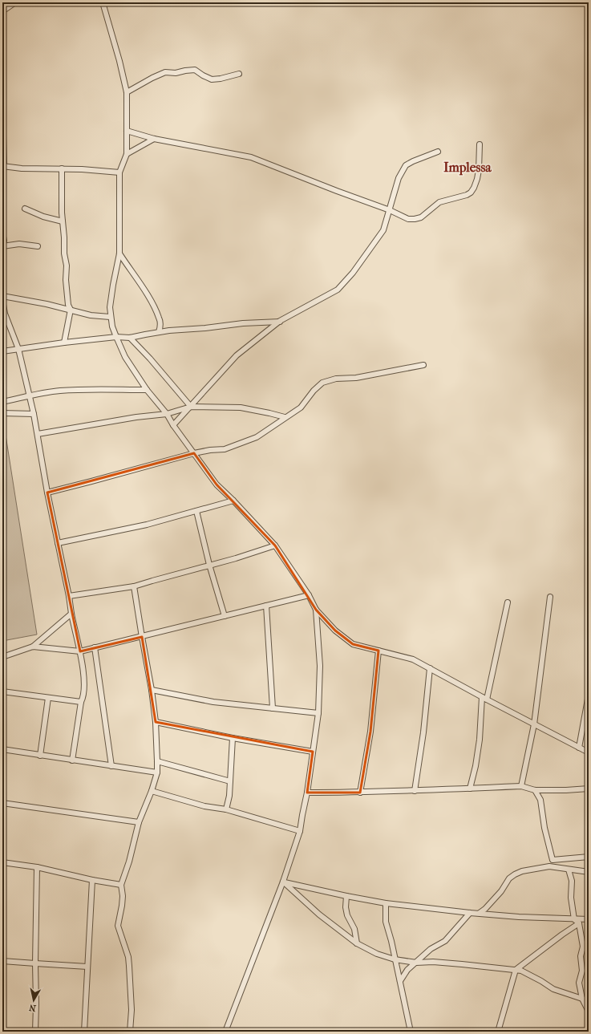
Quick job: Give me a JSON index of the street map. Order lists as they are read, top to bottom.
{
  "districts": ["Implessa"],
  "north": "bottom"
}
